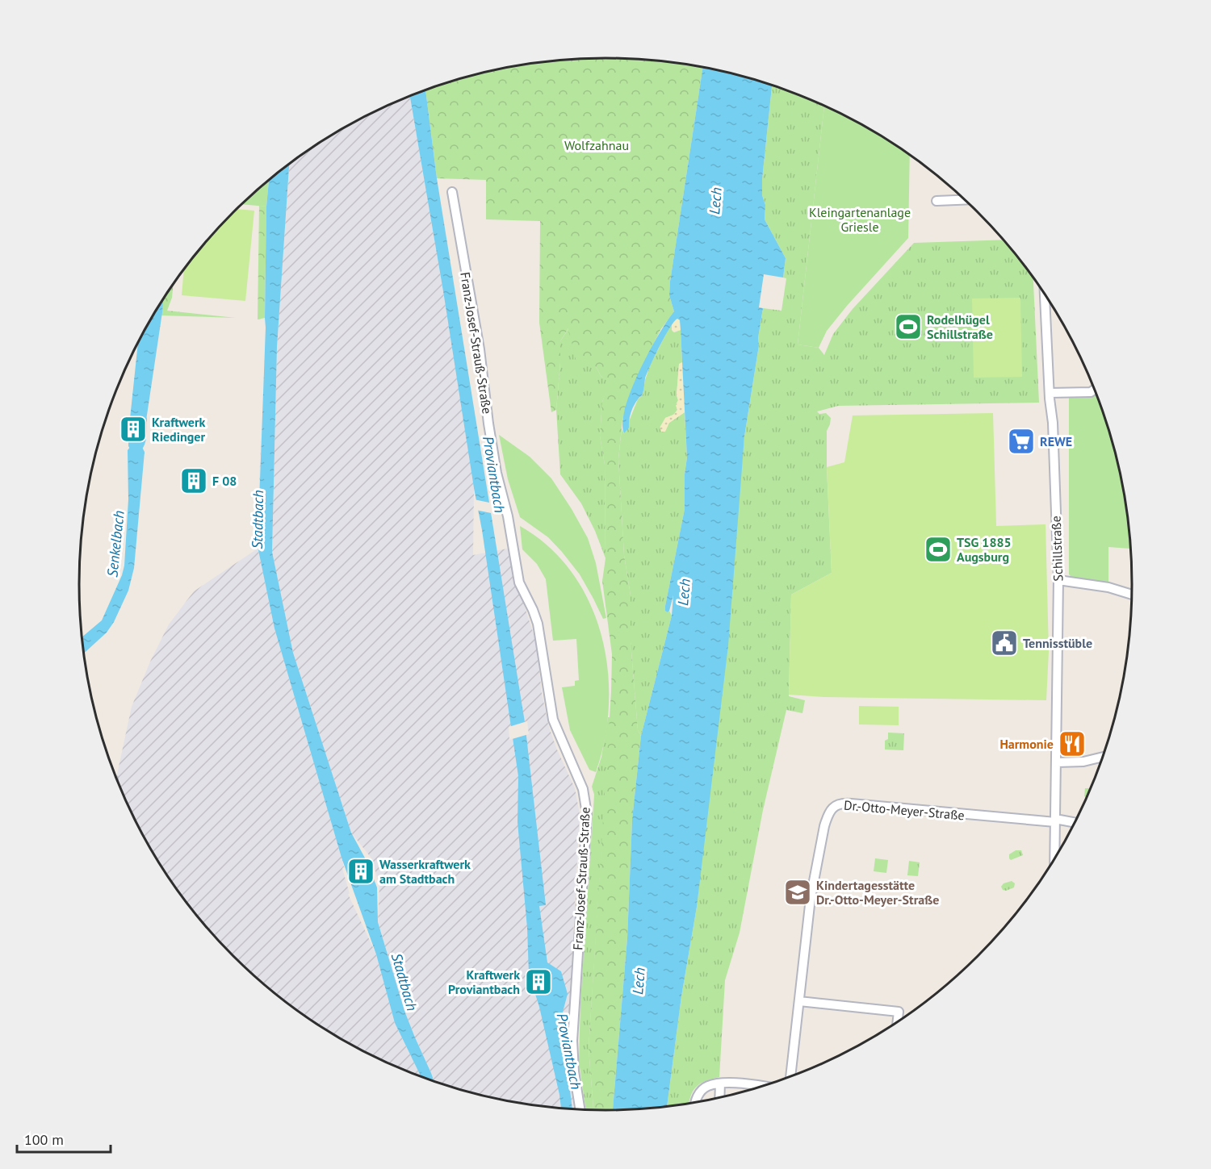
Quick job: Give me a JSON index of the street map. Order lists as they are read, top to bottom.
{
  "streets": {
    "street": ["Franz-Josef-Strauß-Straße", "Schillstraße", "Dr.-Otto-Meyer-Straße"]
  },
  "crossings": [
    ["Schillstraße", "Dr.-Otto-Meyer-Straße"]
  ],
  "water": [
    "Lech",
    "Proviantbach",
    "Stadtbach",
    "Senkelbach"
  ],
  "parks": ["Wolfzahnau", "Kleingartenanlage Griesle"],
  "places": {
    "sports": ["Rodelhügel Schillstraße", "TSG 1885 Augsburg"],
    "building": [
      "Kraftwerk Riedinger",
      "F 08",
      "Wasserkraftwerk am Stadtbach",
      "Kraftwerk Proviantbach"
    ],
    "supermarket": ["REWE"],
    "public building": ["Tennisstüble"],
    "restaurant": ["Harmonie"],
    "school or university": ["Kindertagesstätte Dr.-Otto-Meyer-Straße"]
  },
  "scale_bar": "100 m"
}
